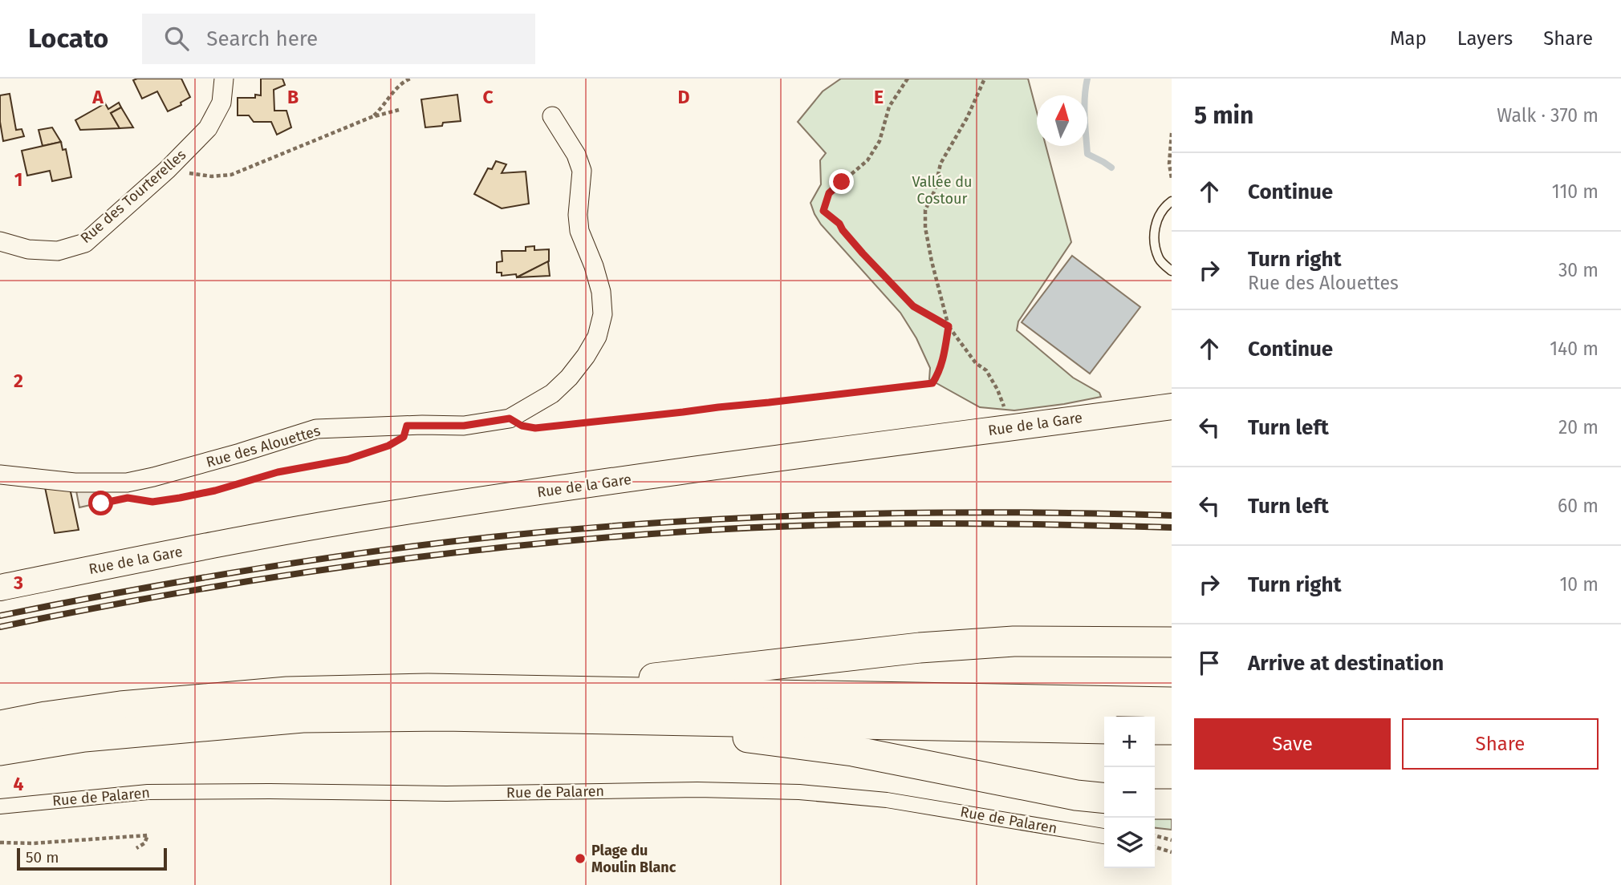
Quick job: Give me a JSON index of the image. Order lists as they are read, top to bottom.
{
  "streets": {
    "main road": ["Rue de la Gare"],
    "street": ["Rue des Tourterelles", "Rue des Alouettes", "Rue de Palaren"]
  },
  "parks": ["Vallée du Costour"],
  "places": ["Plage du Moulin Blanc"],
  "scale_bar": "50 m",
  "north": "top",
  "page": {
    "header": "Locato",
    "search": "Search here",
    "nav": ["Map", "Layers", "Share"],
    "heading": ["5 min", "Walk · 370 m"],
    "list": [
      ["Continue", "110 m"],
      ["Turn right", "Rue des Alouettes", "30 m"],
      ["Continue", "140 m"],
      ["Turn left", "20 m"],
      ["Turn left", "60 m"],
      ["Turn right", "10 m"],
      "Arrive at destination"
    ],
    "buttons": ["Save", "Share"],
    "map_buttons": ["+", "−"],
    "scale": "50 m"
  },
  "grid": {
    "columns": [
      "A",
      "B",
      "C",
      "D",
      "E"
    ],
    "rows": [
      "1",
      "2",
      "3",
      "4"
    ]
  }
}
